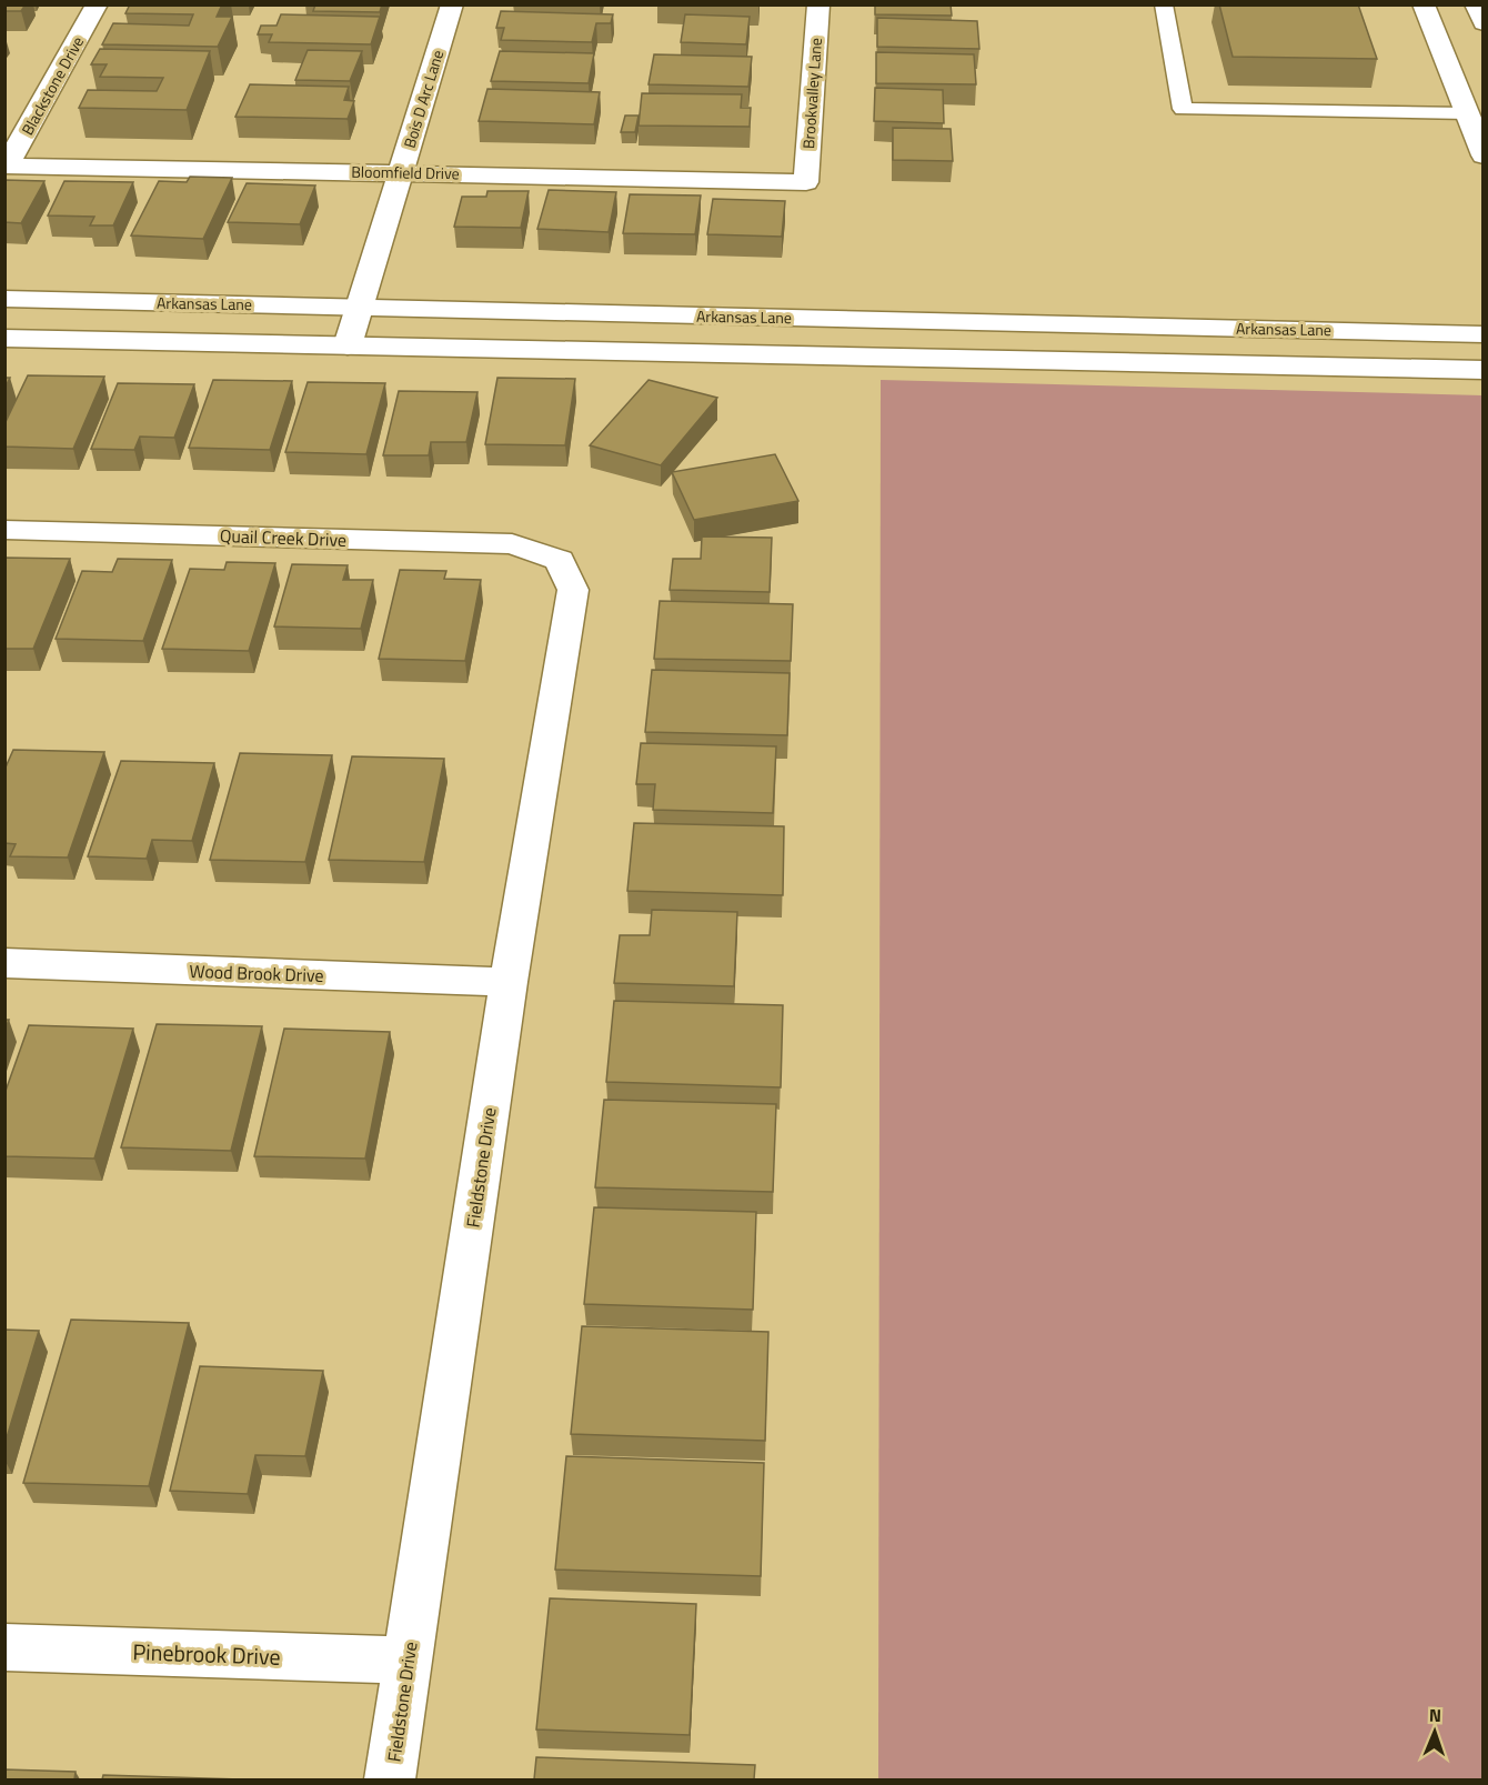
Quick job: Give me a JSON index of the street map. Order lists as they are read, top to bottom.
{
  "streets": {
    "street": [
      "Blackstone Drive",
      "Brookvalley Lane",
      "Bois D Arc Lane",
      "Bloomfield Drive",
      "Arkansas Lane",
      "Quail Creek Drive",
      "Wood Brook Drive",
      "Fieldstone Drive",
      "Pinebrook Drive"
    ]
  },
  "crossings": [
    ["Blackstone Drive", "Bloomfield Drive"],
    ["Brookvalley Lane", "Bloomfield Drive"],
    ["Bois D Arc Lane", "Bloomfield Drive"],
    ["Bois D Arc Lane", "Arkansas Lane"],
    ["Quail Creek Drive", "Fieldstone Drive"],
    ["Wood Brook Drive", "Fieldstone Drive"],
    ["Fieldstone Drive", "Pinebrook Drive"]
  ],
  "north": "top"
}
